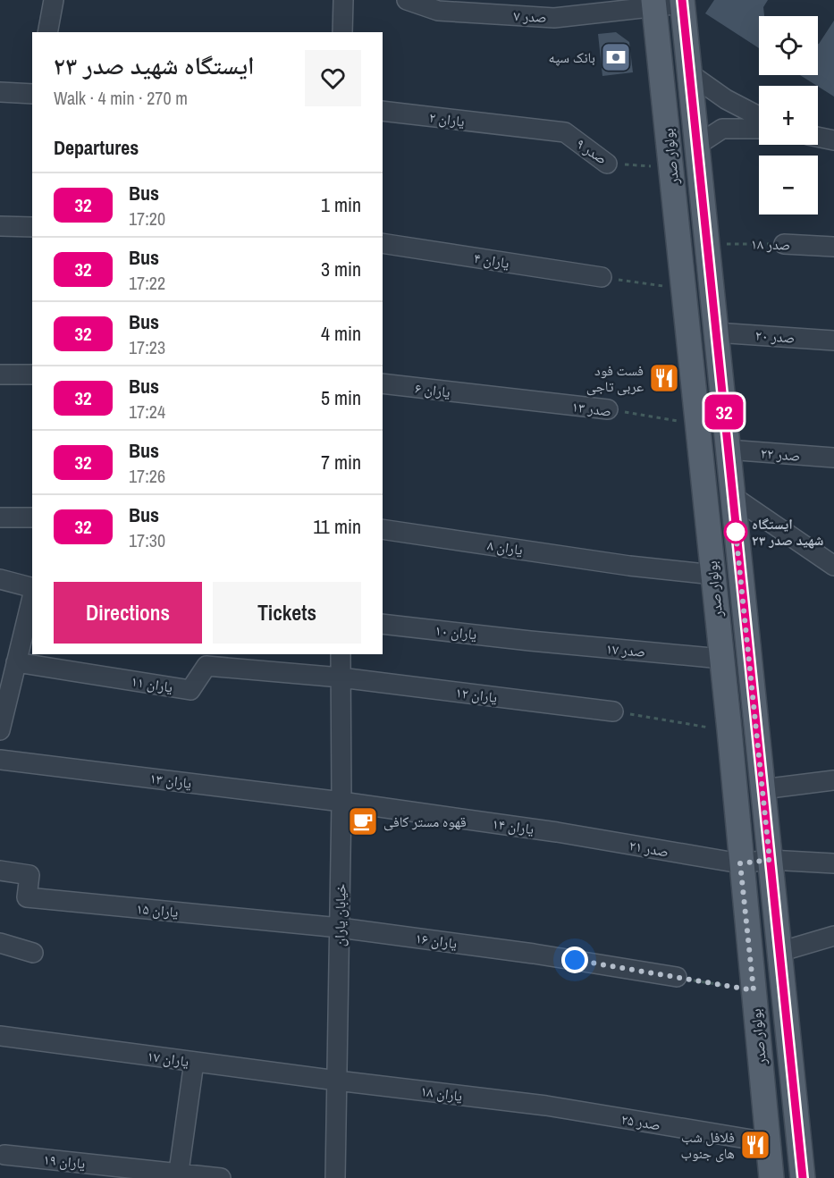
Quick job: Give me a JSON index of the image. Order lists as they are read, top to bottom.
{
  "streets": {
    "main road": ["بولوار صدر"],
    "street": [
      "صدر ۷",
      "یاران ۲",
      "صدر ۹",
      "صدر ۱۸",
      "یاران ۴",
      "صدر ۲۰",
      "یاران ۶",
      "صدر ۱۳",
      "صدر ۲۲",
      "یاران ۸",
      "یاران ۱۰",
      "صدر ۱۷",
      "یاران ۱۱",
      "یاران ۱۲",
      "یاران ۱۳",
      "یاران ۱۴",
      "صدر ۲۱",
      "یاران ۱۵",
      "خیابان یاران",
      "یاران ۱۶",
      "یاران ۱۷",
      "یاران ۱۸",
      "صدر ۲۵",
      "یاران ۱۹"
    ]
  },
  "crossings": [
    ["صدر ۷", "بولوار صدر"],
    ["یاران ۲", "صدر ۹"],
    ["صدر ۹", "بولوار صدر"],
    ["بولوار صدر", "صدر ۱۸"],
    ["بولوار صدر", "صدر ۲۰"],
    ["بولوار صدر", "صدر ۱۳"],
    ["بولوار صدر", "صدر ۲۲"],
    ["بولوار صدر", "یاران ۸"],
    ["بولوار صدر", "صدر ۱۷"],
    ["بولوار صدر", "صدر ۲۱"],
    ["بولوار صدر", "صدر ۲۵"],
    ["یاران ۶", "صدر ۱۳"],
    ["یاران ۱۰", "صدر ۱۷"],
    ["یاران ۱۱", "یاران ۱۲"],
    ["یاران ۱۱", "خیابان یاران"],
    ["یاران ۱۲", "خیابان یاران"],
    ["یاران ۱۳", "یاران ۱۴"],
    ["یاران ۱۳", "خیابان یاران"],
    ["یاران ۱۴", "صدر ۲۱"],
    ["یاران ۱۴", "خیابان یاران"],
    ["یاران ۱۵", "خیابان یاران"],
    ["یاران ۱۵", "یاران ۱۶"],
    ["خیابان یاران", "یاران ۱۶"],
    ["خیابان یاران", "یاران ۱۷"],
    ["خیابان یاران", "یاران ۱۸"],
    ["یاران ۱۷", "یاران ۱۸"],
    ["یاران ۱۸", "صدر ۲۵"]
  ],
  "places": {
    "bank": ["بانک سپه"],
    "restaurant": ["فست فود عربی تاجی", "فلافل شب های جنوب"],
    "other": ["ایستگاه شهید صدر ۲۳"],
    "cafe": ["قهوه مستر کافی"]
  },
  "lines": ["bus line 32"],
  "page": {
    "on_map": "32",
    "map_buttons": ["+", "−"],
    "heading": [
      ["ایستگاه شهید صدر ۲۳", "Walk · 4 min · 270 m"],
      "Departures"
    ],
    "list": [
      {
        "mark": "32",
        "name": "Bus",
        "note": "17:20",
        "value": "1 min"
      },
      {
        "mark": "32",
        "name": "Bus",
        "note": "17:22",
        "value": "3 min"
      },
      {
        "mark": "32",
        "name": "Bus",
        "note": "17:23",
        "value": "4 min"
      },
      {
        "mark": "32",
        "name": "Bus",
        "note": "17:24",
        "value": "5 min"
      },
      {
        "mark": "32",
        "name": "Bus",
        "note": "17:26",
        "value": "7 min"
      },
      {
        "mark": "32",
        "name": "Bus",
        "note": "17:30",
        "value": "11 min"
      }
    ],
    "buttons": ["Directions", "Tickets"]
  }
}
